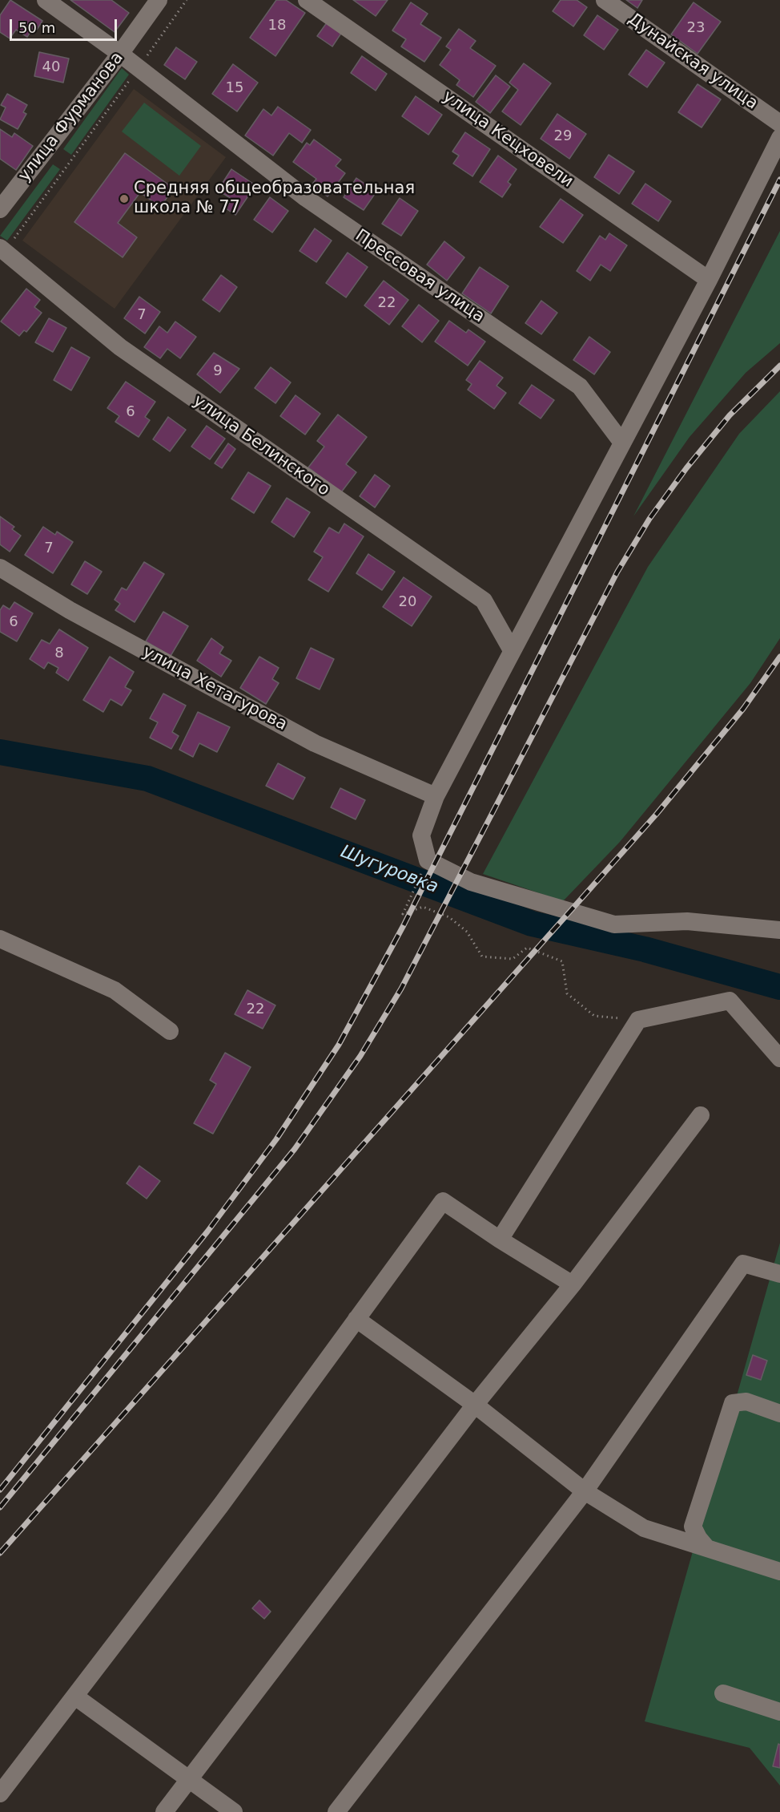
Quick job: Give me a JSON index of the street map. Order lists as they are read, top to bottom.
{
  "streets": {
    "street": [
      "Дунайская улица",
      "улица Фурманова",
      "улица Кецховели",
      "Прессовая улица",
      "улица Белинского",
      "улица Хетагурова"
    ]
  },
  "crossings": [
    ["улица Фурманова", "Прессовая улица"]
  ],
  "water": ["Шугуровка"],
  "places": ["Средняя общеобразовательная школа № 77"],
  "house_numbers": [
    "18",
    "23",
    "40",
    "15",
    "29",
    "22",
    "7",
    "9",
    "6",
    "7",
    "20",
    "6",
    "8",
    "22"
  ],
  "scale_bar": "50 m"
}
